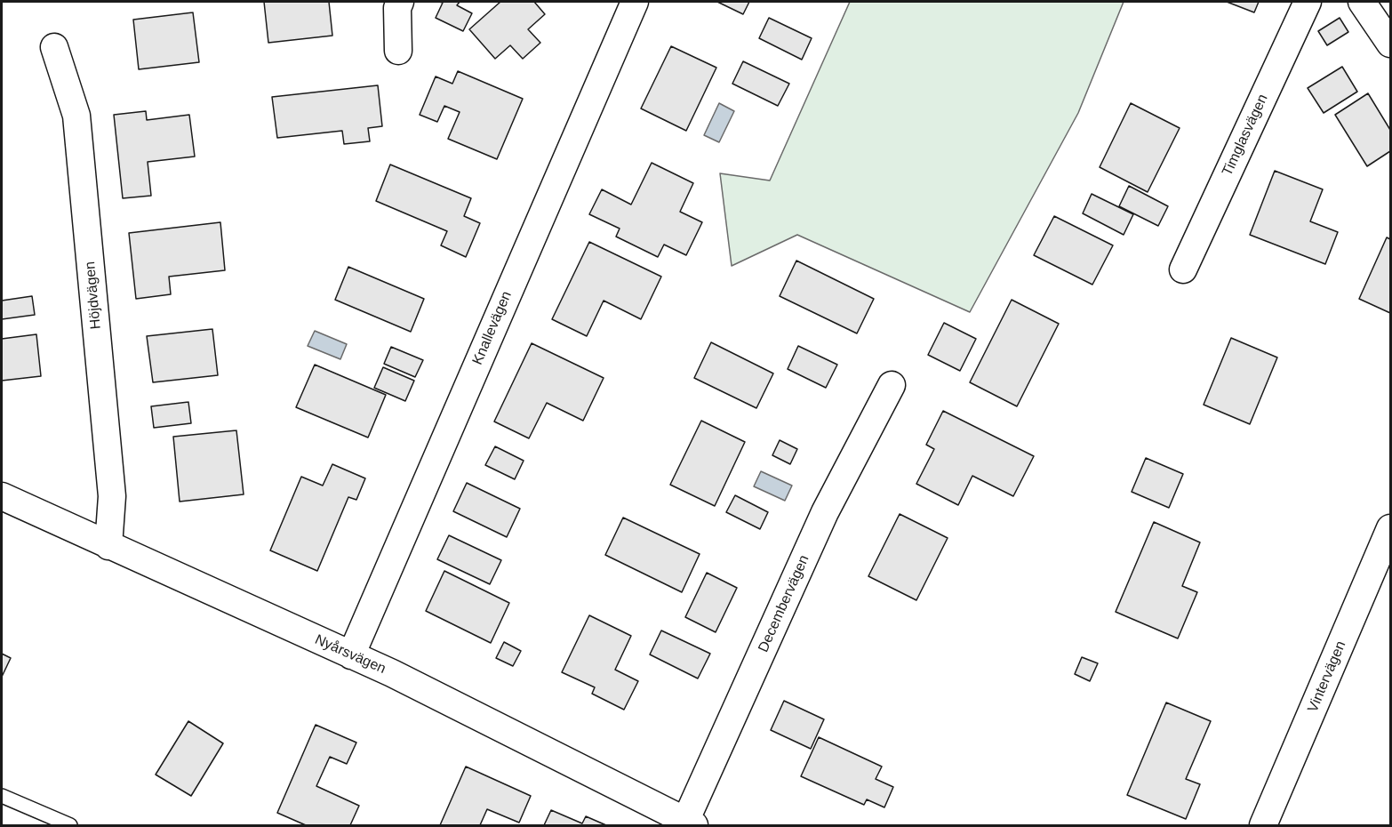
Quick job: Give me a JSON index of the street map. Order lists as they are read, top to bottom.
{
  "streets": {
    "street": [
      "Timglasvägen",
      "Höjdvägen",
      "Knallevägen",
      "Decembervägen",
      "Nyårsvägen",
      "Vintervägen"
    ]
  },
  "crossings": [
    ["Höjdvägen", "Nyårsvägen"],
    ["Knallevägen", "Nyårsvägen"],
    ["Decembervägen", "Nyårsvägen"]
  ]
}
